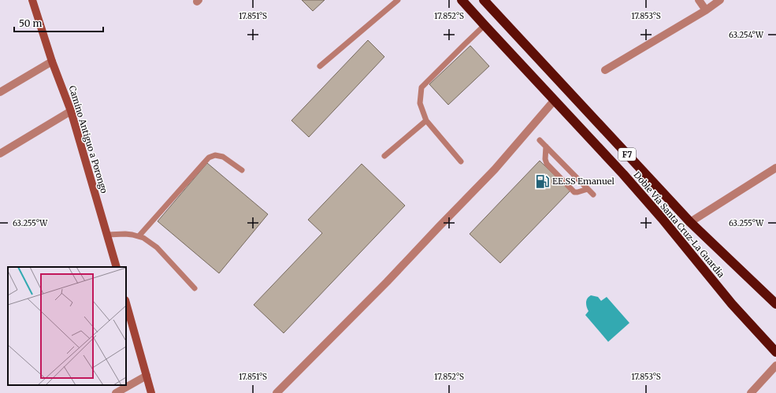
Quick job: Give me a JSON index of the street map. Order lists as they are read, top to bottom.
{
  "streets": {
    "highway": ["F7", "Doble Vía Santa Cruz-La Guardia"],
    "street": ["Camino Antiguo a Porongo"]
  },
  "places": {
    "fuel station": ["EE.SS Emanuel"]
  },
  "scale_bar": "50 m",
  "coordinates": [
    "17.851°S",
    "17.852°S",
    "17.853°S",
    "63.254°W",
    "63.255°W"
  ]
}
